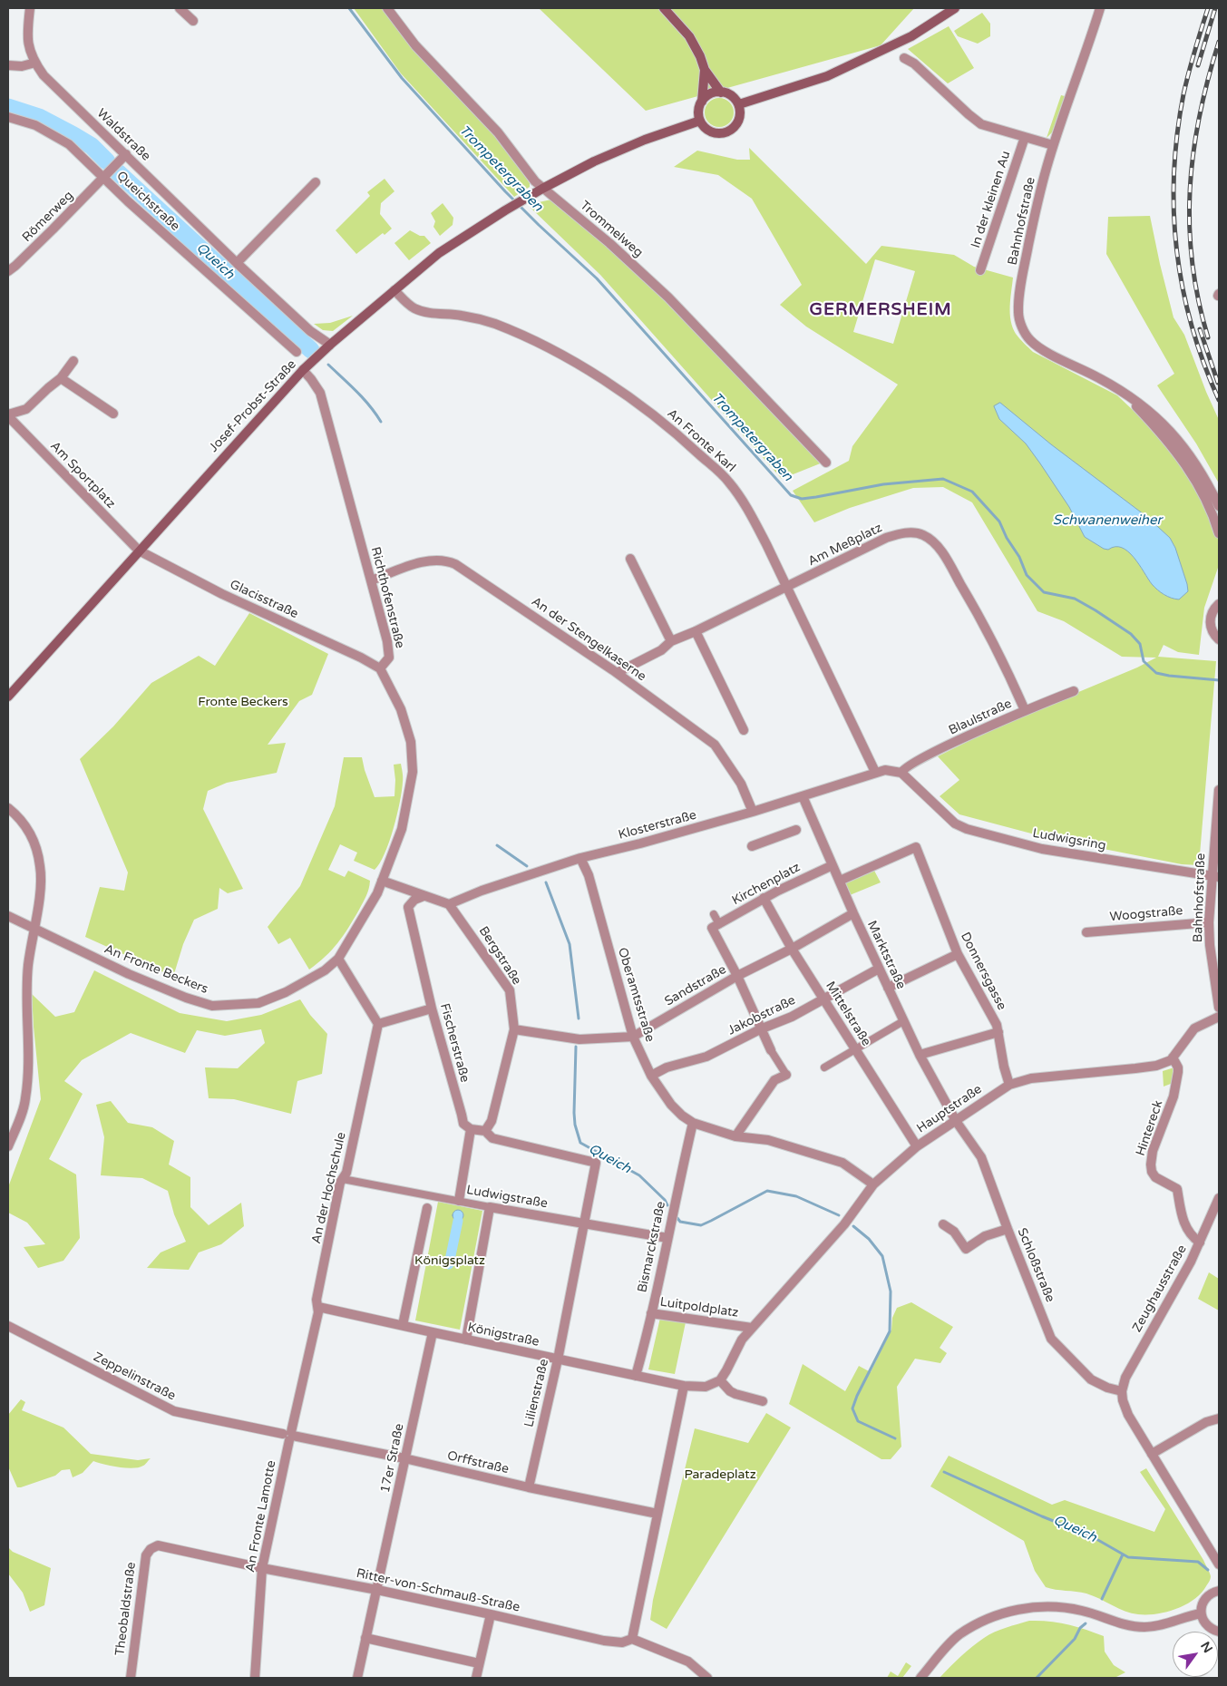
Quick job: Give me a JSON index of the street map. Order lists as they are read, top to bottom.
{
  "streets": {
    "main road": ["Josef-Probst-Straße"],
    "street": [
      "Waldstraße",
      "In der kleinen Au",
      "Queichstraße",
      "Römerweg",
      "Bahnhofstraße",
      "Trommelweg",
      "An Fronte Karl",
      "Am Sportplatz",
      "Am Meßplatz",
      "Richthofenstraße",
      "Glacisstraße",
      "An der Stengelkaserne",
      "Blaulstraße",
      "Klosterstraße",
      "Ludwigsring",
      "Kirchenplatz",
      "Woogstraße",
      "Marktstraße",
      "Bergstraße",
      "An Fronte Beckers",
      "Donnersgasse",
      "Sandstraße",
      "Oberamtsstraße",
      "Mittelstraße",
      "Jakobstraße",
      "Fischerstraße",
      "Hauptstraße",
      "Hintereck",
      "An der Hochschule",
      "Ludwigstraße",
      "Bismarckstraße",
      "Schloßstraße",
      "Zeughausstraße",
      "Luitpoldplatz",
      "Königstraße",
      "Zeppelinstraße",
      "Lilienstraße",
      "17er Straße",
      "Orffstraße",
      "An Fronte Lamotte",
      "Ritter-von-Schmauß-Straße",
      "Theobaldstraße"
    ]
  },
  "crossings": [
    ["Waldstraße", "Römerweg"],
    ["Waldstraße", "Josef-Probst-Straße"],
    ["Queichstraße", "Römerweg"],
    ["Bahnhofstraße", "Ludwigsring"],
    ["Bahnhofstraße", "Woogstraße"],
    ["Trommelweg", "Josef-Probst-Straße"],
    ["Josef-Probst-Straße", "An Fronte Karl"],
    ["Josef-Probst-Straße", "Am Sportplatz"],
    ["Josef-Probst-Straße", "Richthofenstraße"],
    ["Josef-Probst-Straße", "Glacisstraße"],
    ["An Fronte Karl", "Am Meßplatz"],
    ["An Fronte Karl", "Klosterstraße"],
    ["Am Sportplatz", "Glacisstraße"],
    ["Am Meßplatz", "An der Stengelkaserne"],
    ["Am Meßplatz", "Blaulstraße"],
    ["Richthofenstraße", "Glacisstraße"],
    ["Richthofenstraße", "An der Stengelkaserne"],
    ["An der Stengelkaserne", "Klosterstraße"],
    ["Blaulstraße", "Klosterstraße"],
    ["Blaulstraße", "Ludwigsring"],
    ["Klosterstraße", "Ludwigsring"],
    ["Klosterstraße", "Marktstraße"],
    ["Klosterstraße", "Bergstraße"],
    ["Klosterstraße", "Oberamtsstraße"],
    ["Kirchenplatz", "Marktstraße"],
    ["Kirchenplatz", "Mittelstraße"],
    ["Marktstraße", "Donnersgasse"],
    ["Marktstraße", "Sandstraße"],
    ["Marktstraße", "Jakobstraße"],
    ["Marktstraße", "Hauptstraße"],
    ["Marktstraße", "Schloßstraße"],
    ["Bergstraße", "Sandstraße"],
    ["Bergstraße", "Lilienstraße"],
    ["Donnersgasse", "Hauptstraße"],
    ["Sandstraße", "Oberamtsstraße"],
    ["Sandstraße", "Mittelstraße"],
    ["Oberamtsstraße", "Jakobstraße"],
    ["Oberamtsstraße", "Hauptstraße"],
    ["Oberamtsstraße", "Bismarckstraße"],
    ["Mittelstraße", "Jakobstraße"],
    ["Mittelstraße", "Hauptstraße"],
    ["Hauptstraße", "Hintereck"],
    ["Hauptstraße", "Schloßstraße"],
    ["Hauptstraße", "Luitpoldplatz"],
    ["Hintereck", "Zeughausstraße"],
    ["An der Hochschule", "Ludwigstraße"],
    ["An der Hochschule", "Königstraße"],
    ["An der Hochschule", "Zeppelinstraße"],
    ["An der Hochschule", "Orffstraße"],
    ["An der Hochschule", "An Fronte Lamotte"],
    ["Ludwigstraße", "Bismarckstraße"],
    ["Ludwigstraße", "Lilienstraße"],
    ["Bismarckstraße", "Luitpoldplatz"],
    ["Bismarckstraße", "Königstraße"],
    ["Schloßstraße", "Zeughausstraße"],
    ["Königstraße", "Lilienstraße"],
    ["Königstraße", "17er Straße"],
    ["Zeppelinstraße", "Orffstraße"],
    ["Zeppelinstraße", "An Fronte Lamotte"],
    ["Lilienstraße", "Orffstraße"],
    ["17er Straße", "Orffstraße"],
    ["17er Straße", "Ritter-von-Schmauß-Straße"],
    ["Orffstraße", "An Fronte Lamotte"],
    ["An Fronte Lamotte", "Ritter-von-Schmauß-Straße"],
    ["Ritter-von-Schmauß-Straße", "Theobaldstraße"]
  ],
  "districts": ["GERMERSHEIM"],
  "water": ["Trompetergraben", "Queich", "Schwanenweiher"],
  "parks": ["Fronte Beckers", "Königsplatz", "Paradeplatz"],
  "north": "top right"
}
